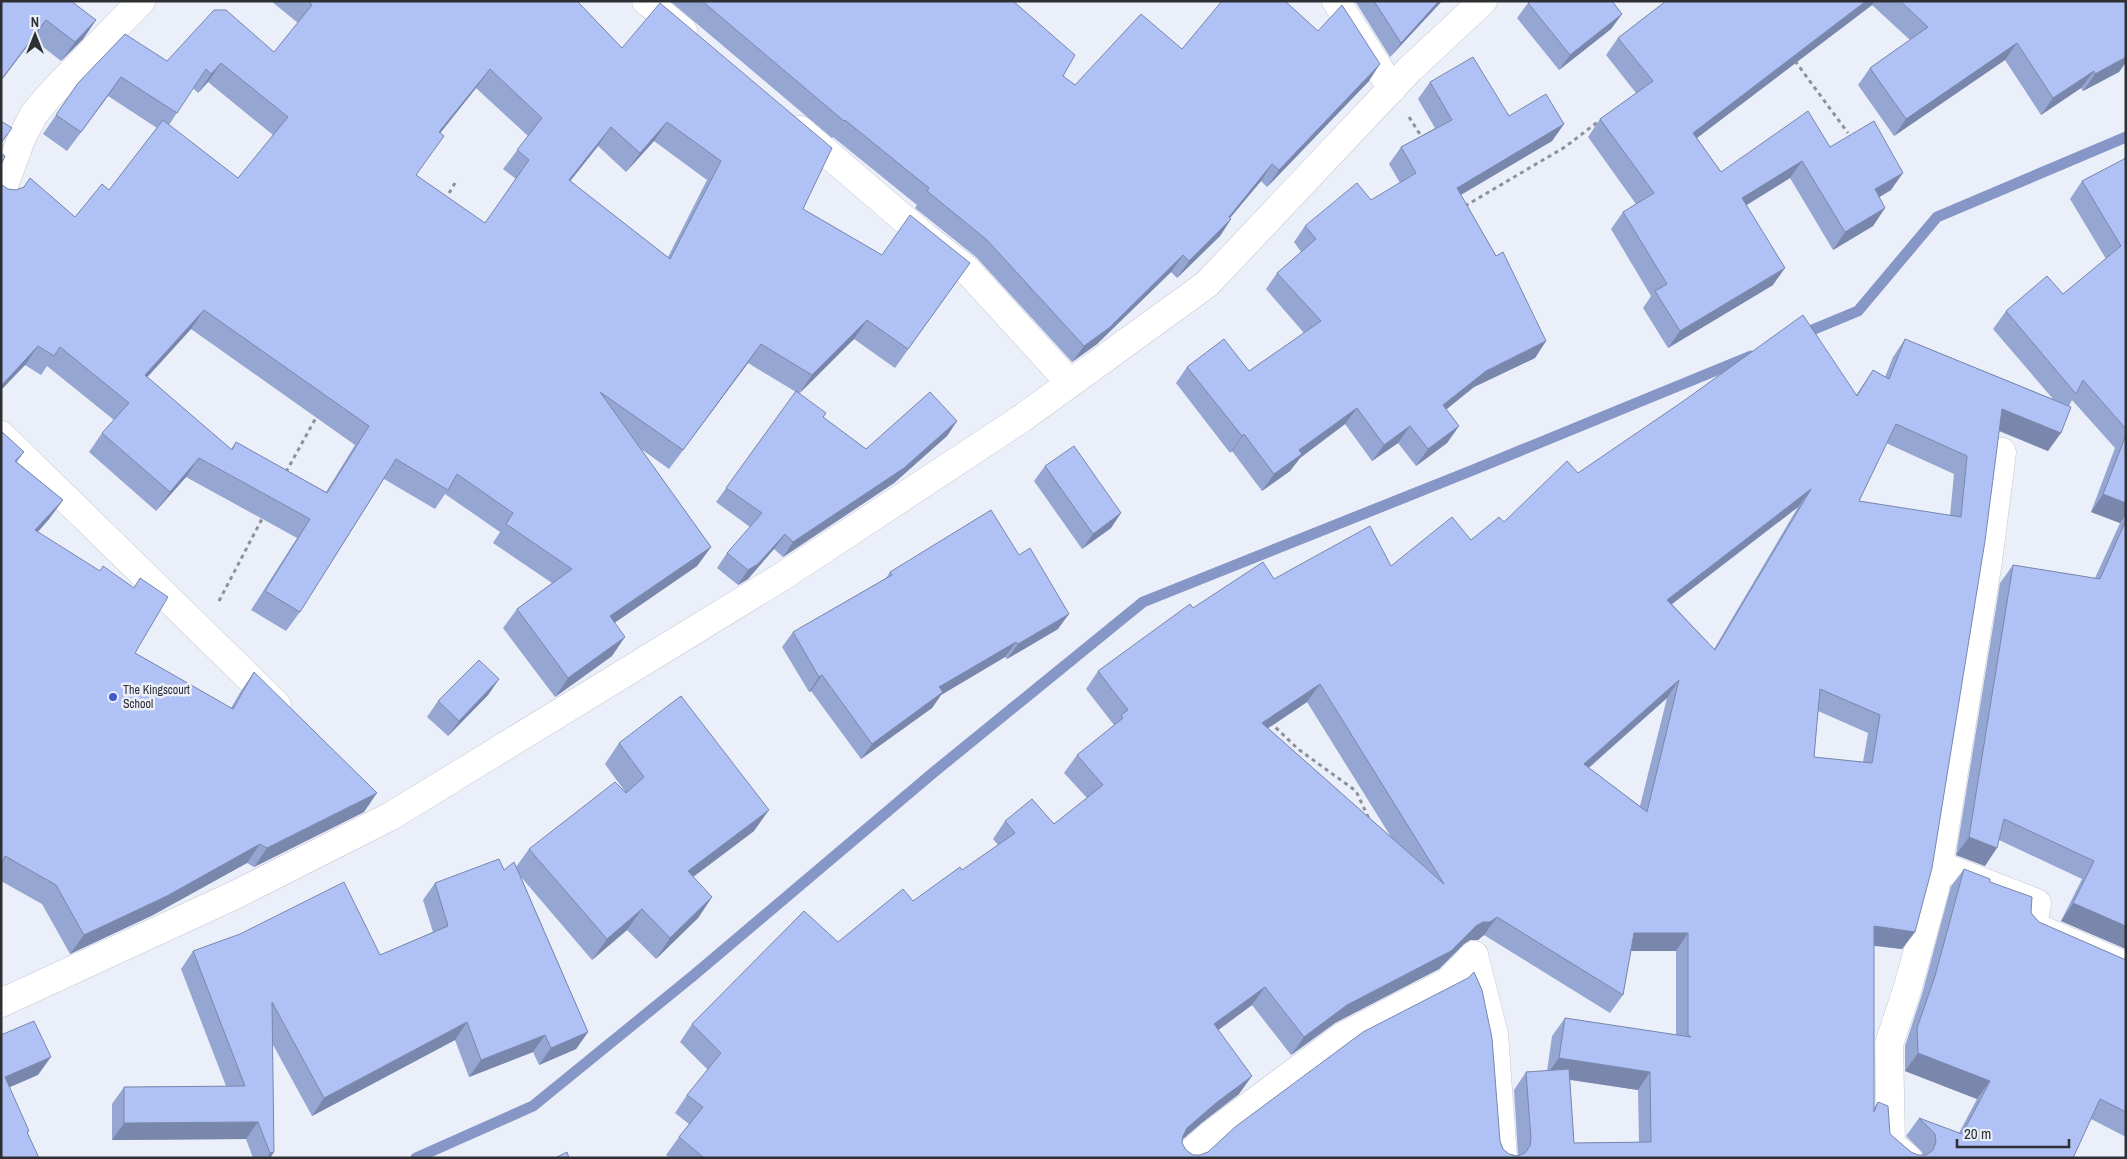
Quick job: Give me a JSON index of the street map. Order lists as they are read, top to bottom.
{
  "places": ["The Kingscourt School"],
  "scale_bar": "20 m",
  "north": "top"
}
